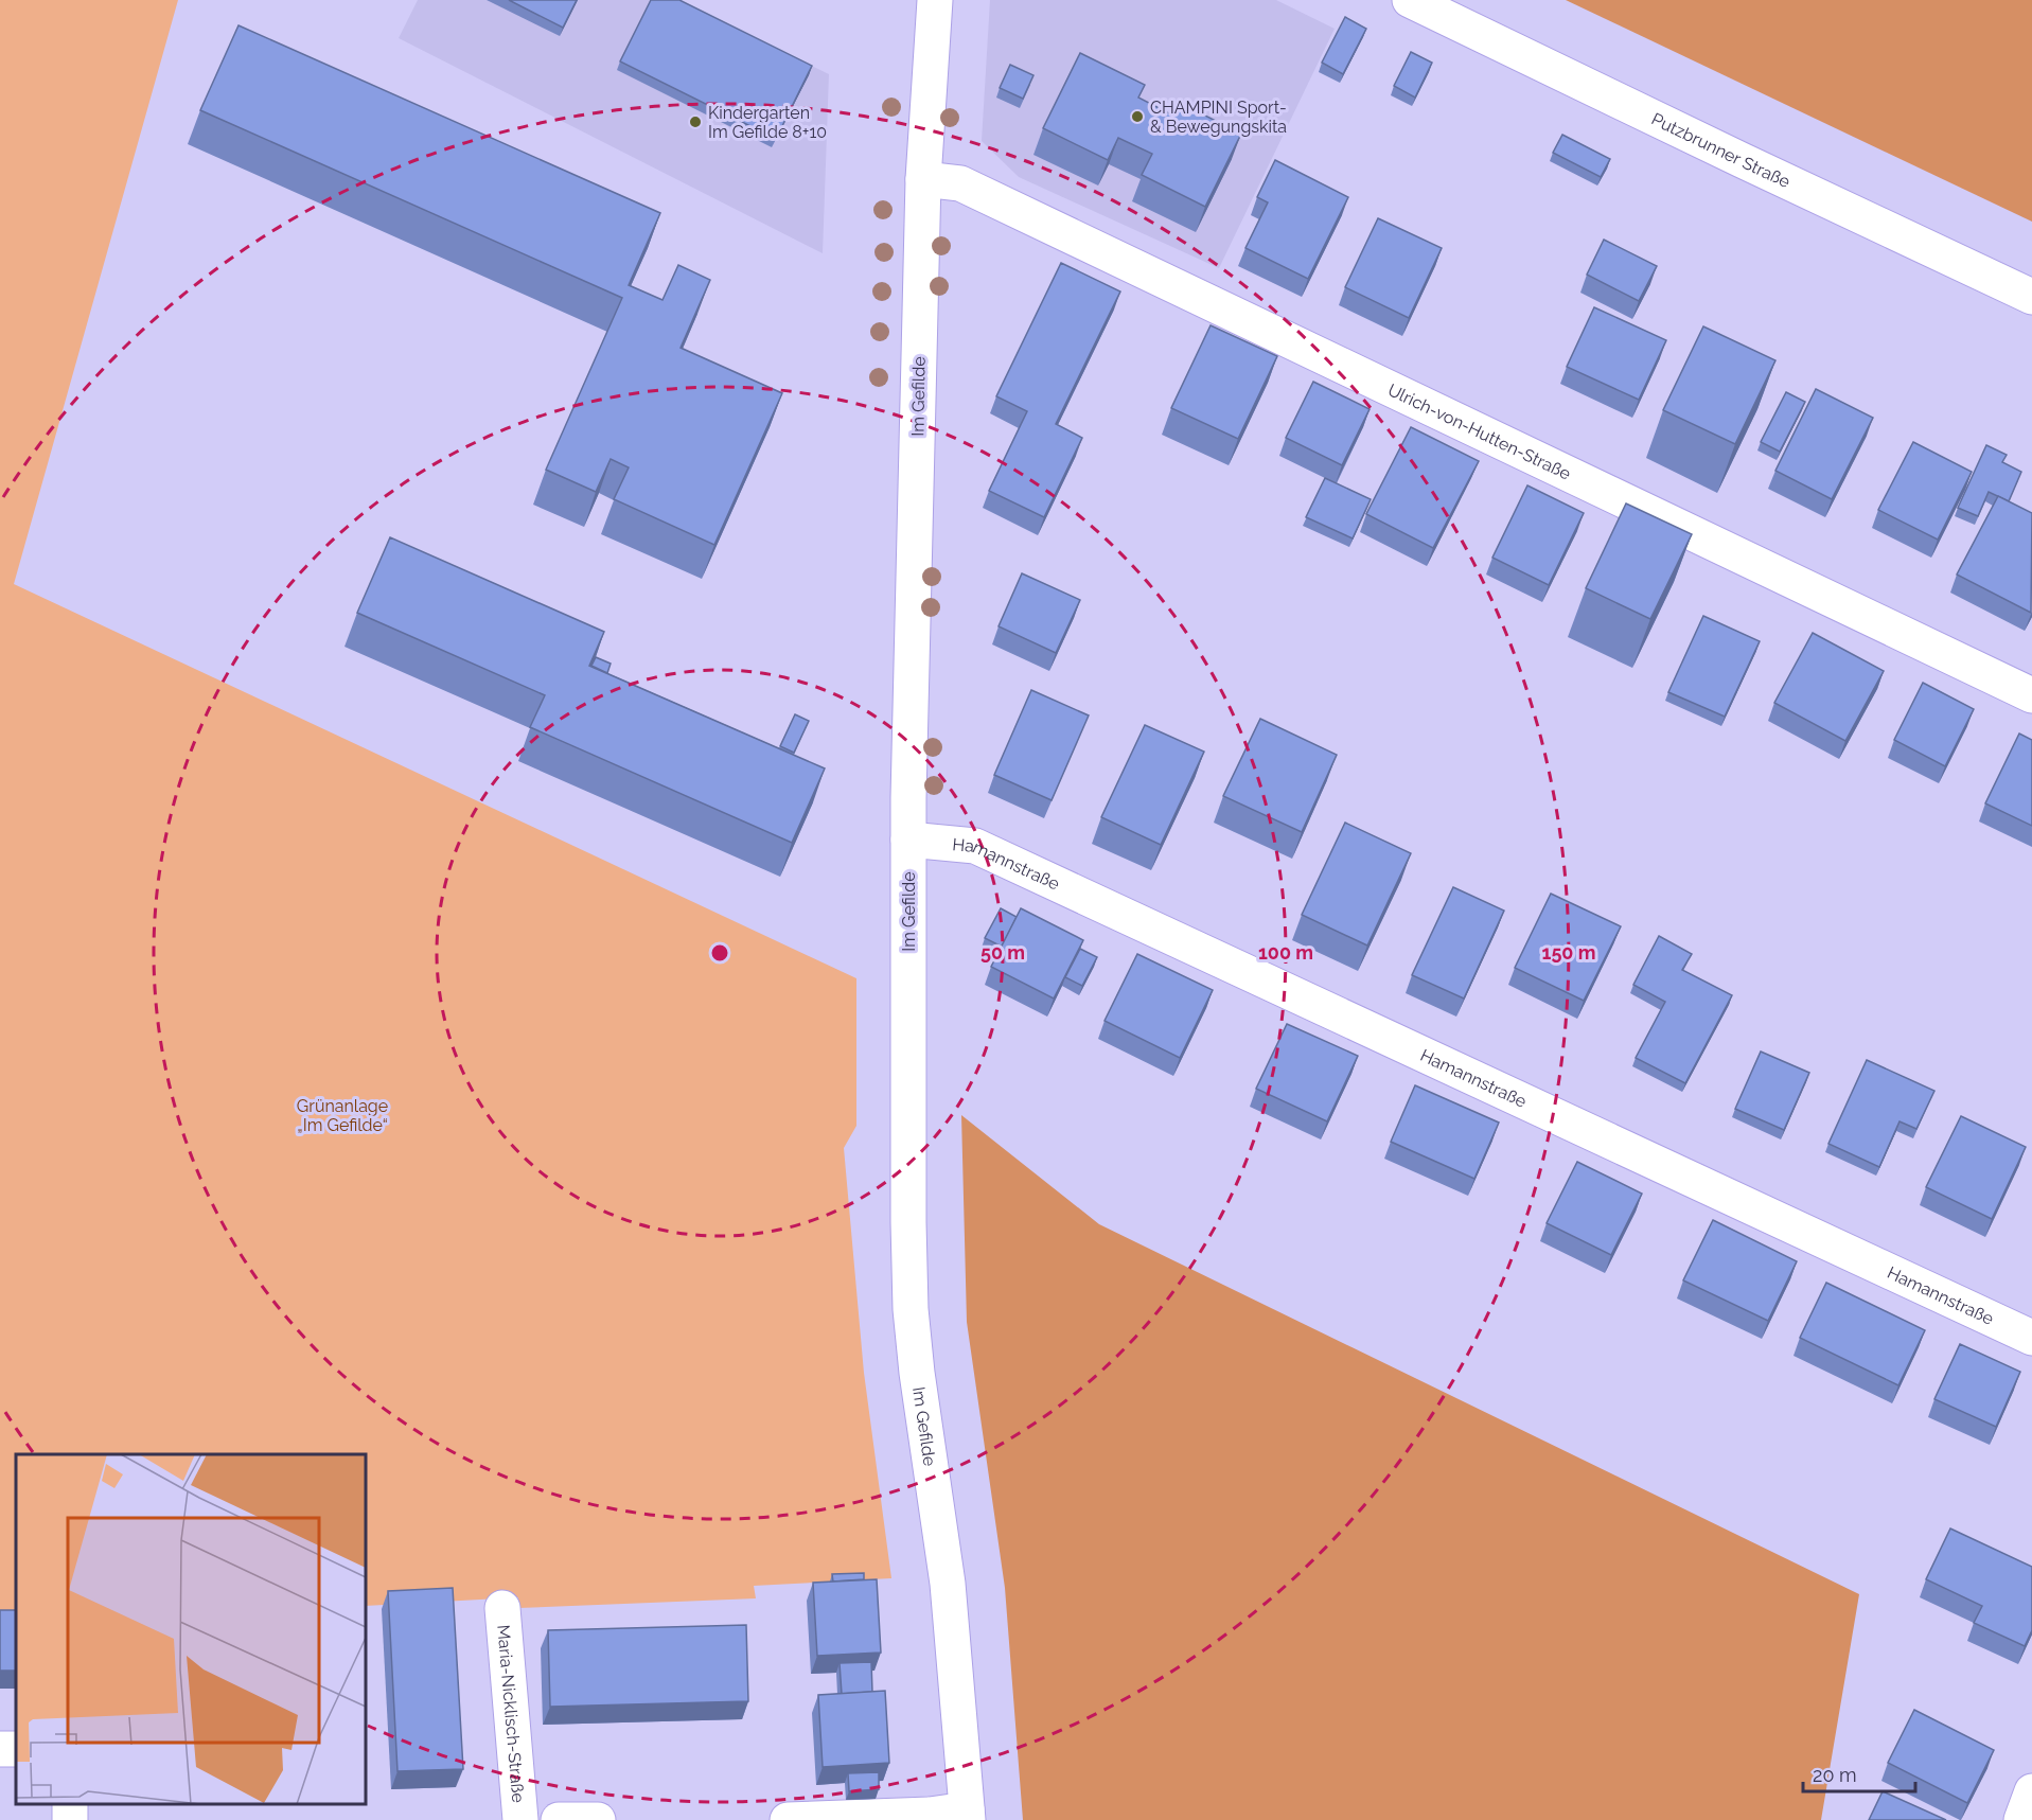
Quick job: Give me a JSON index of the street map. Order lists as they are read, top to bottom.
{
  "streets": {
    "street": [
      "Putzbrunner Straße",
      "Im Gefilde",
      "Ulrich-von-Hutten-Straße",
      "Hamannstraße",
      "Maria-Nicklisch-Straße"
    ]
  },
  "crossings": [
    ["Im Gefilde", "Ulrich-von-Hutten-Straße"],
    ["Im Gefilde", "Hamannstraße"]
  ],
  "parks": ["Grünanlage „Im Gefilde“"],
  "places": ["CHAMPINI Sport- & Bewegungskita", "Kindergarten Im Gefilde 8+10"],
  "scale_bar": "20 m",
  "rings": ["50 m", "100 m", "150 m"]
}
